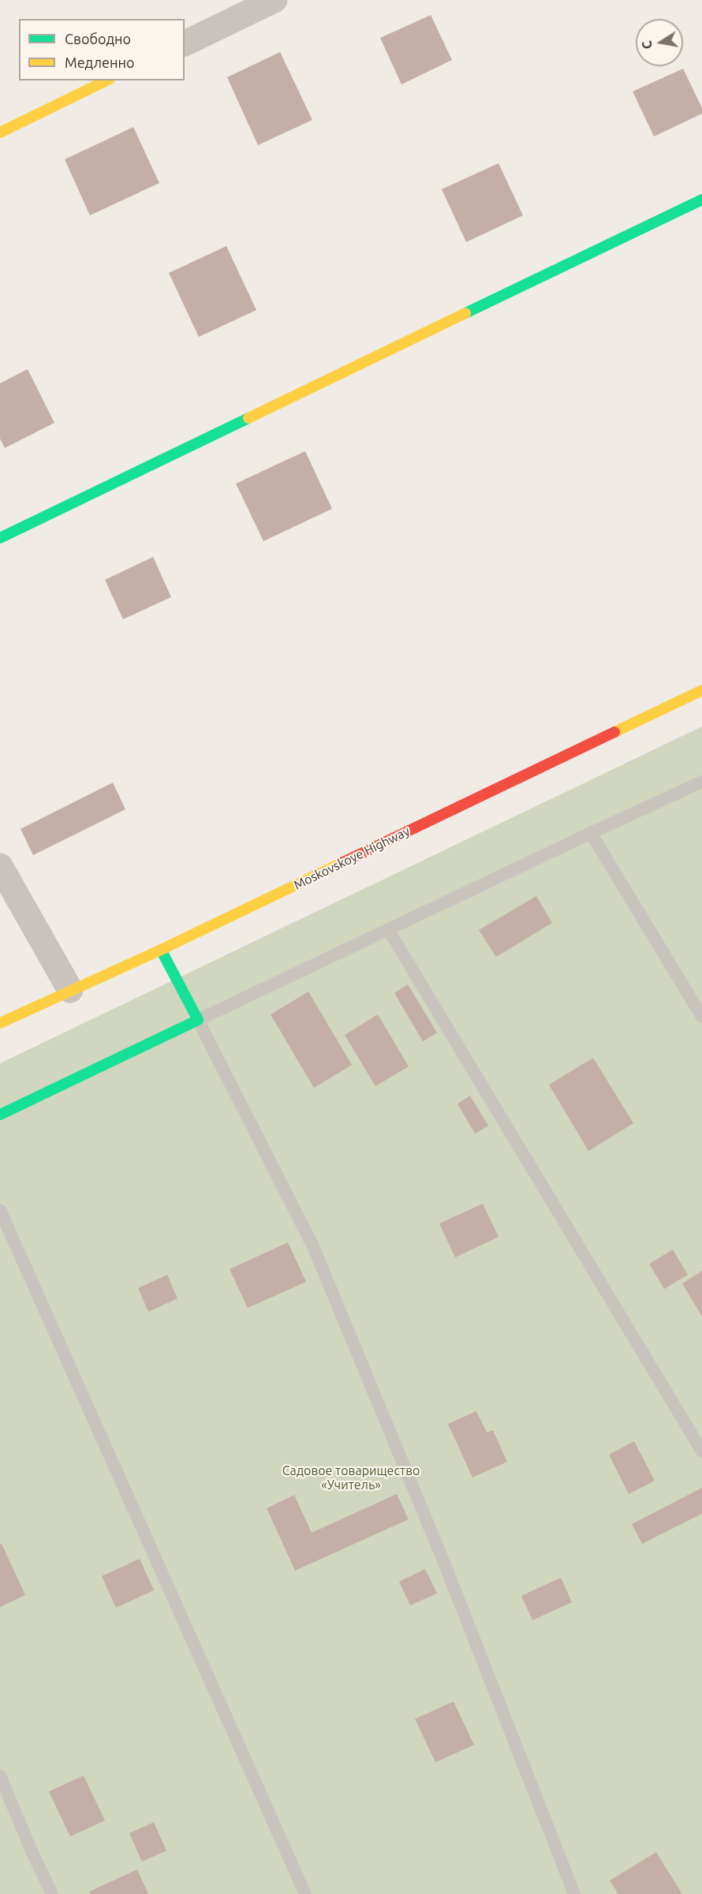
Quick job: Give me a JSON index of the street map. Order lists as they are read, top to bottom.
{
  "streets": {
    "main road": ["Moskovskoye Highway"]
  },
  "parks": ["Садовое товарищество «Учитель»"],
  "legend": ["Свободно", "Медленно"],
  "north": "left"
}
